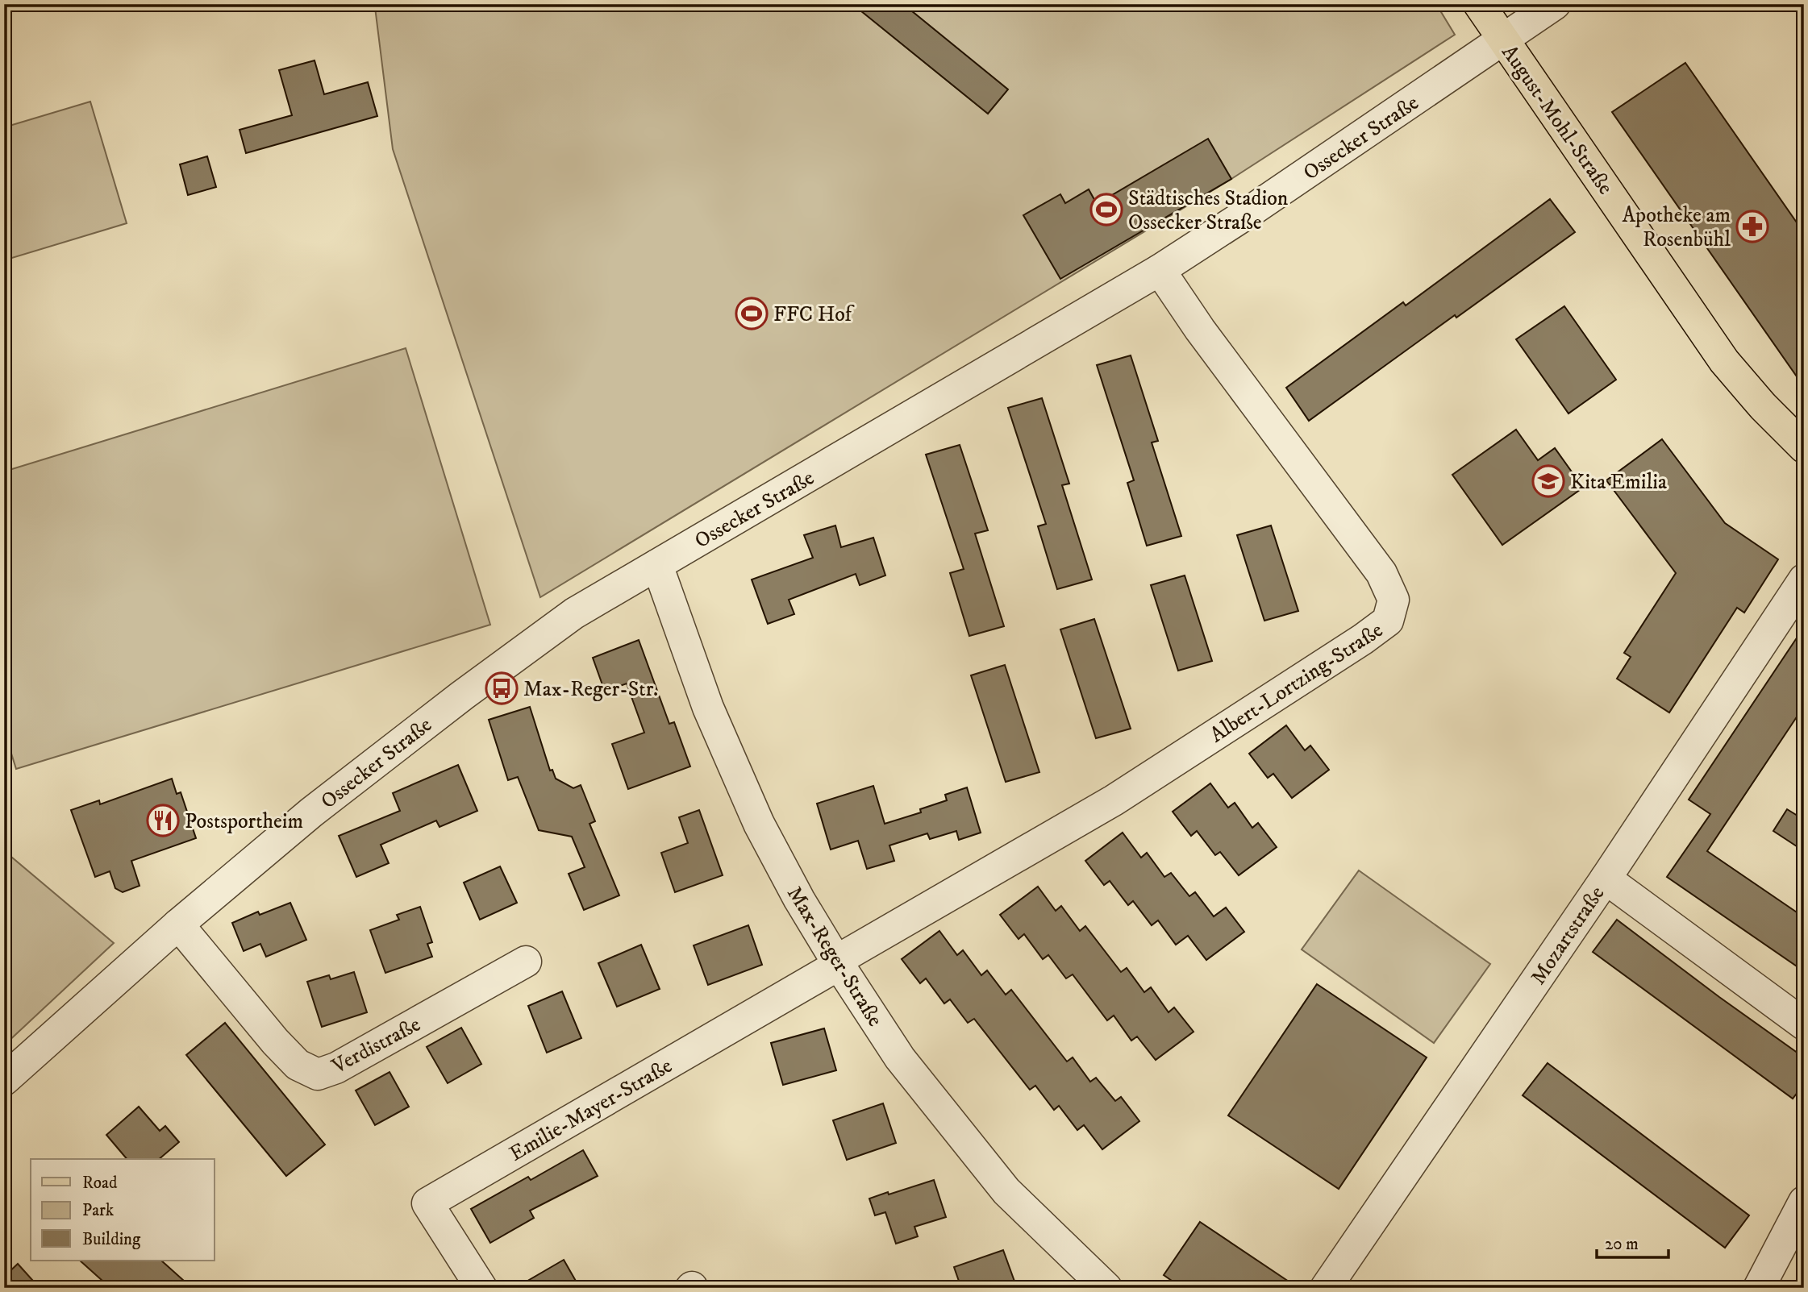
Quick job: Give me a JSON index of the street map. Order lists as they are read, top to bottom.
{
  "streets": {
    "main road": ["August-Mohl-Straße"],
    "street": [
      "Ossecker Straße",
      "Albert-Lortzing-Straße",
      "Mozartstraße",
      "Max-Reger-Straße",
      "Verdistraße",
      "Emilie-Mayer-Straße"
    ]
  },
  "crossings": [
    ["August-Mohl-Straße", "Ossecker Straße"],
    ["Ossecker Straße", "Albert-Lortzing-Straße"],
    ["Ossecker Straße", "Max-Reger-Straße"],
    ["Ossecker Straße", "Verdistraße"],
    ["Albert-Lortzing-Straße", "Max-Reger-Straße"],
    ["Albert-Lortzing-Straße", "Emilie-Mayer-Straße"],
    ["Max-Reger-Straße", "Emilie-Mayer-Straße"]
  ],
  "places": {
    "sports": ["Städtisches Stadion Ossecker Straße", "FFC Hof"],
    "pharmacy": ["Apotheke am Rosenbühl"],
    "school or university": ["Kita Emilia"],
    "bus stop": ["Max-Reger-Str."],
    "restaurant": ["Postsportheim"]
  },
  "legend": ["Road", "Park", "Building"],
  "scale_bar": "20 m"
}
